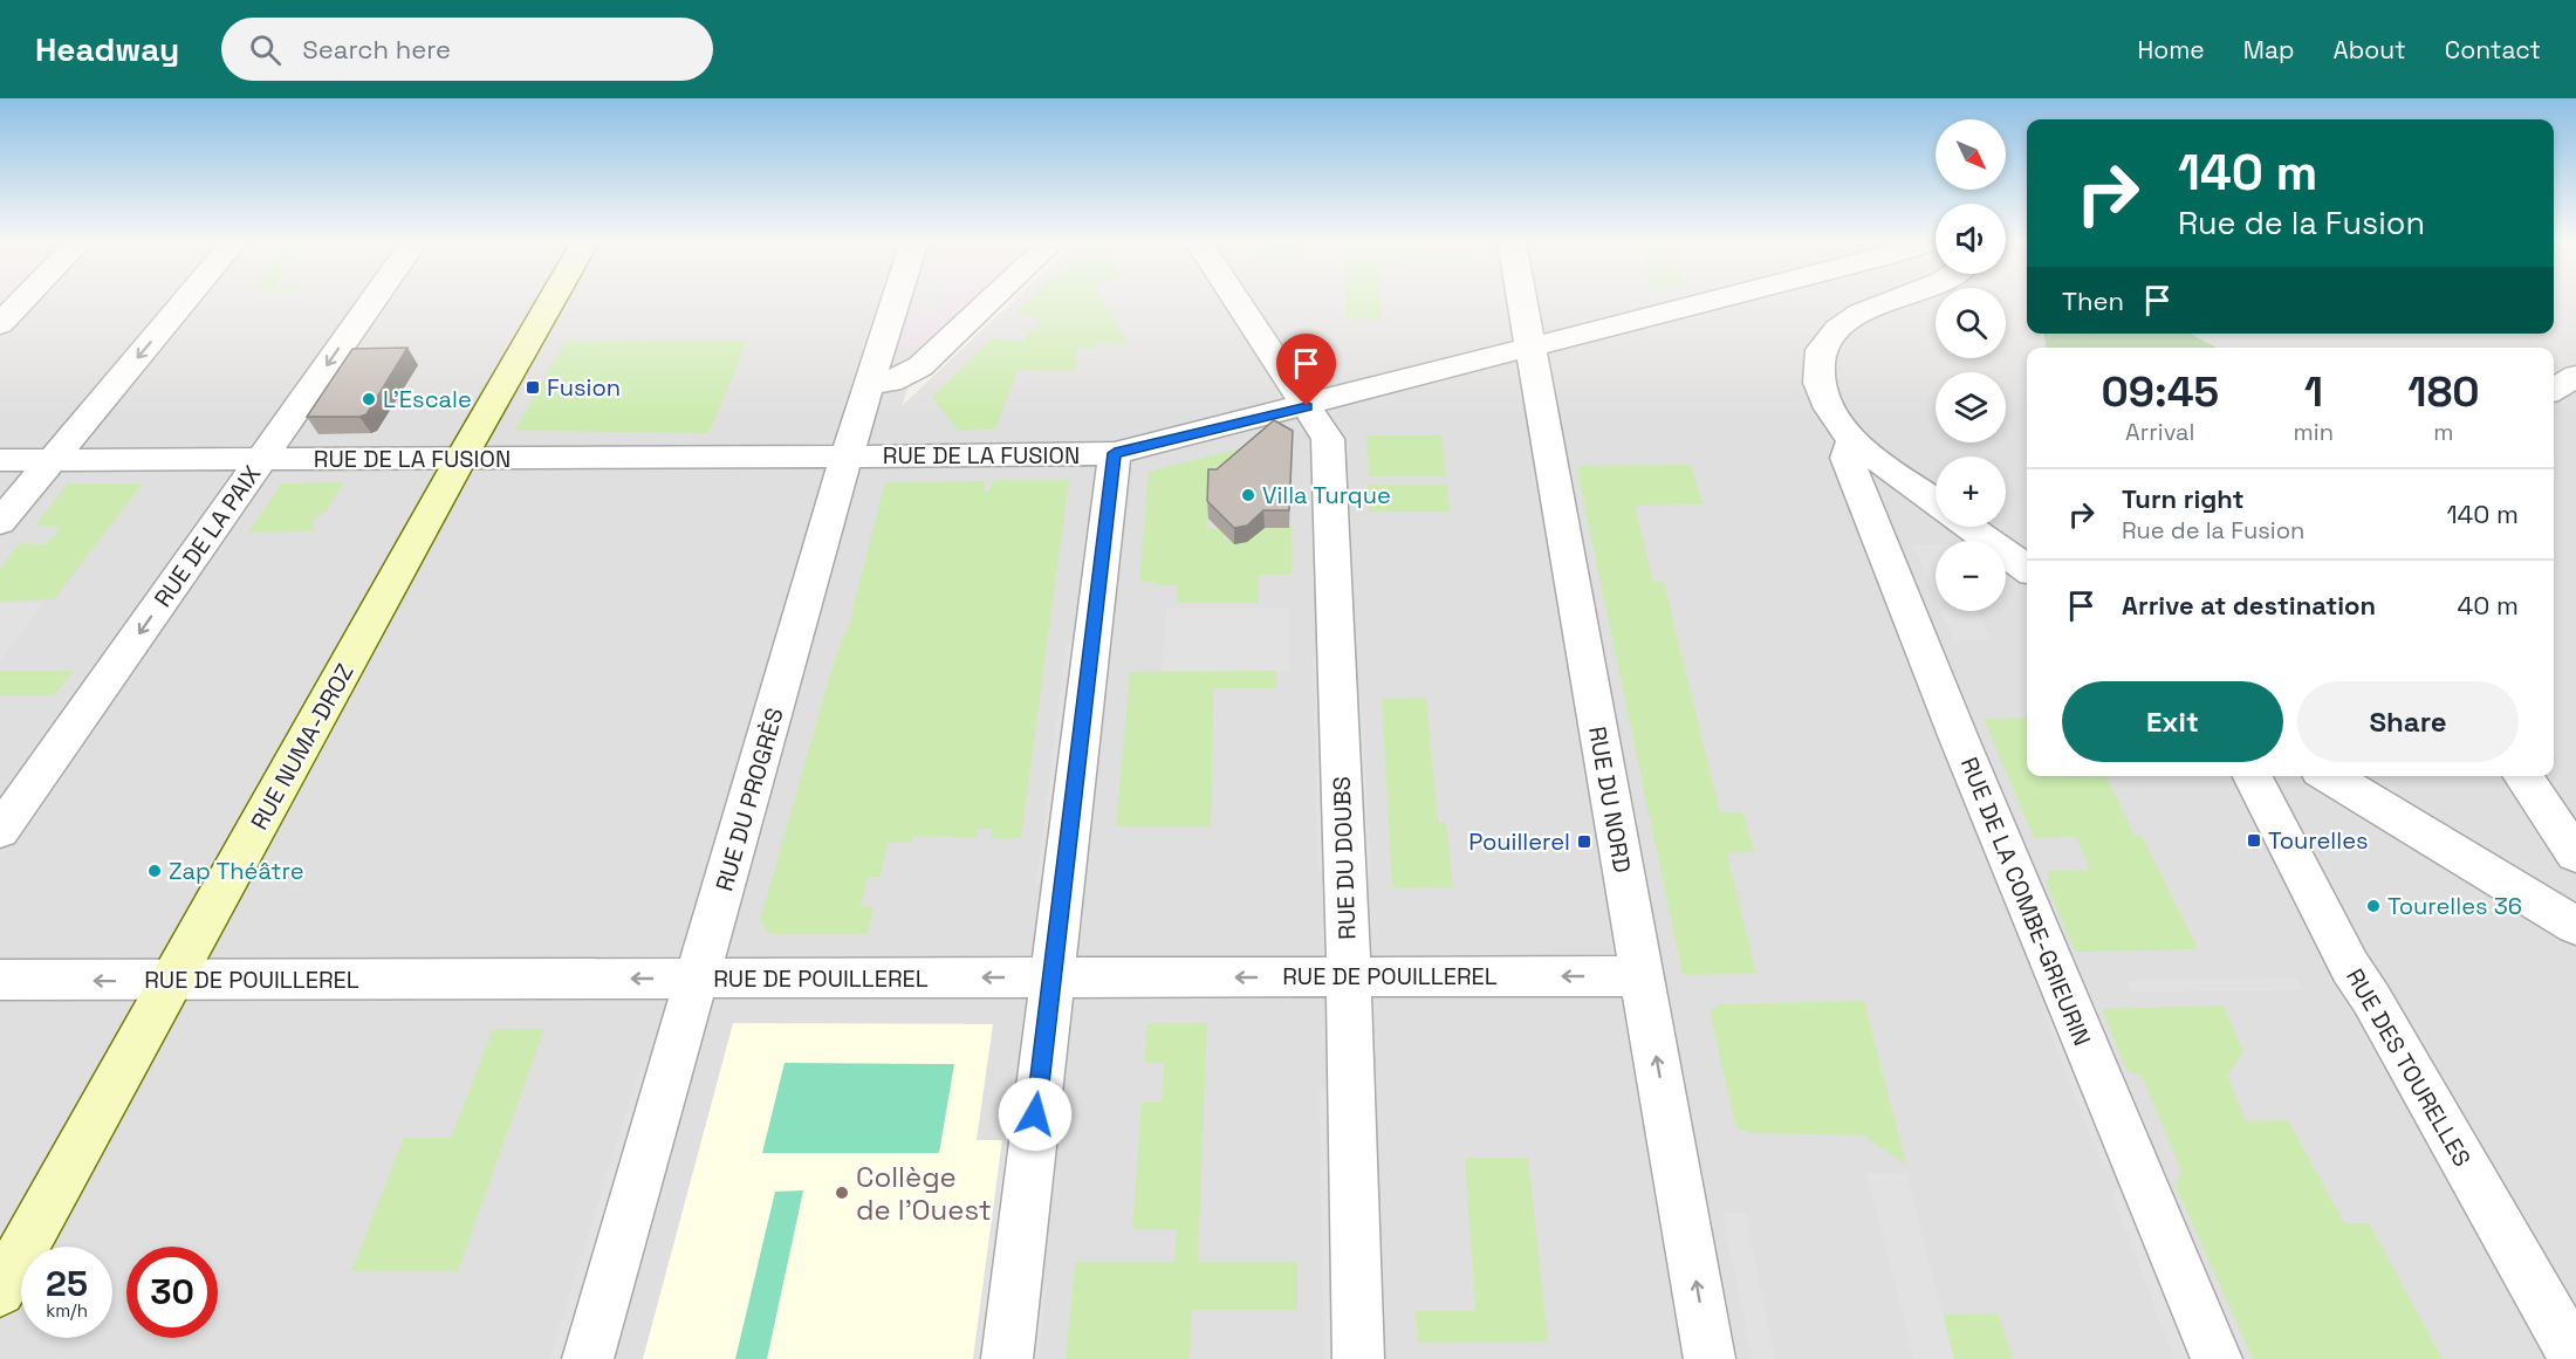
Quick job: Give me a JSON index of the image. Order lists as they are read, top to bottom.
{
  "streets": {
    "main road": ["RUE NUMA-DROZ"],
    "street": [
      "RUE DE LA FUSION",
      "RUE DE LA PAIX",
      "RUE DU PROGRÈS",
      "RUE DU NORD",
      "RUE DU DOUBS",
      "RUE DE LA COMBE-GRIEURIN",
      "RUE DE POUILLEREL",
      "RUE DES TOURELLES"
    ]
  },
  "crossings": [
    ["RUE DE LA FUSION", "RUE DE LA PAIX"],
    ["RUE DE LA FUSION", "RUE NUMA-DROZ"],
    ["RUE DE LA FUSION", "RUE DU PROGRÈS"],
    ["RUE DE LA FUSION", "RUE DU NORD"],
    ["RUE DE LA FUSION", "RUE DU DOUBS"],
    ["RUE NUMA-DROZ", "RUE DE POUILLEREL"],
    ["RUE DU PROGRÈS", "RUE DE POUILLEREL"],
    ["RUE DU NORD", "RUE DE POUILLEREL"],
    ["RUE DU DOUBS", "RUE DE POUILLEREL"]
  ],
  "one_way": ["RUE DU NORD", "RUE DE POUILLEREL"],
  "places": {
    "transit": ["Fusion", "Tourelles", "Pouillerel"],
    "other": [
      "L'Escale",
      "Villa Turque",
      "Zap Théâtre",
      "Tourelles 36",
      "Collège de l'Ouest"
    ]
  },
  "north": "bottom right",
  "page": {
    "header": "Headway",
    "search": "Search here",
    "nav": [
      "Home",
      "Map",
      "About",
      "Contact"
    ],
    "map_buttons": ["+", "−"],
    "turn": ["140 m", "Rue de la Fusion"],
    "then": "Then",
    "eta": [
      "09:45",
      "Arrival",
      "1",
      "min",
      "180",
      "m"
    ],
    "list": [
      {
        "name": "Turn right",
        "note": "Rue de la Fusion",
        "value": "140 m"
      },
      {
        "name": "Arrive at destination",
        "value": "40 m"
      }
    ],
    "buttons": ["Exit", "Share"],
    "speed": "25 km/h",
    "limit": "30"
  }
}
